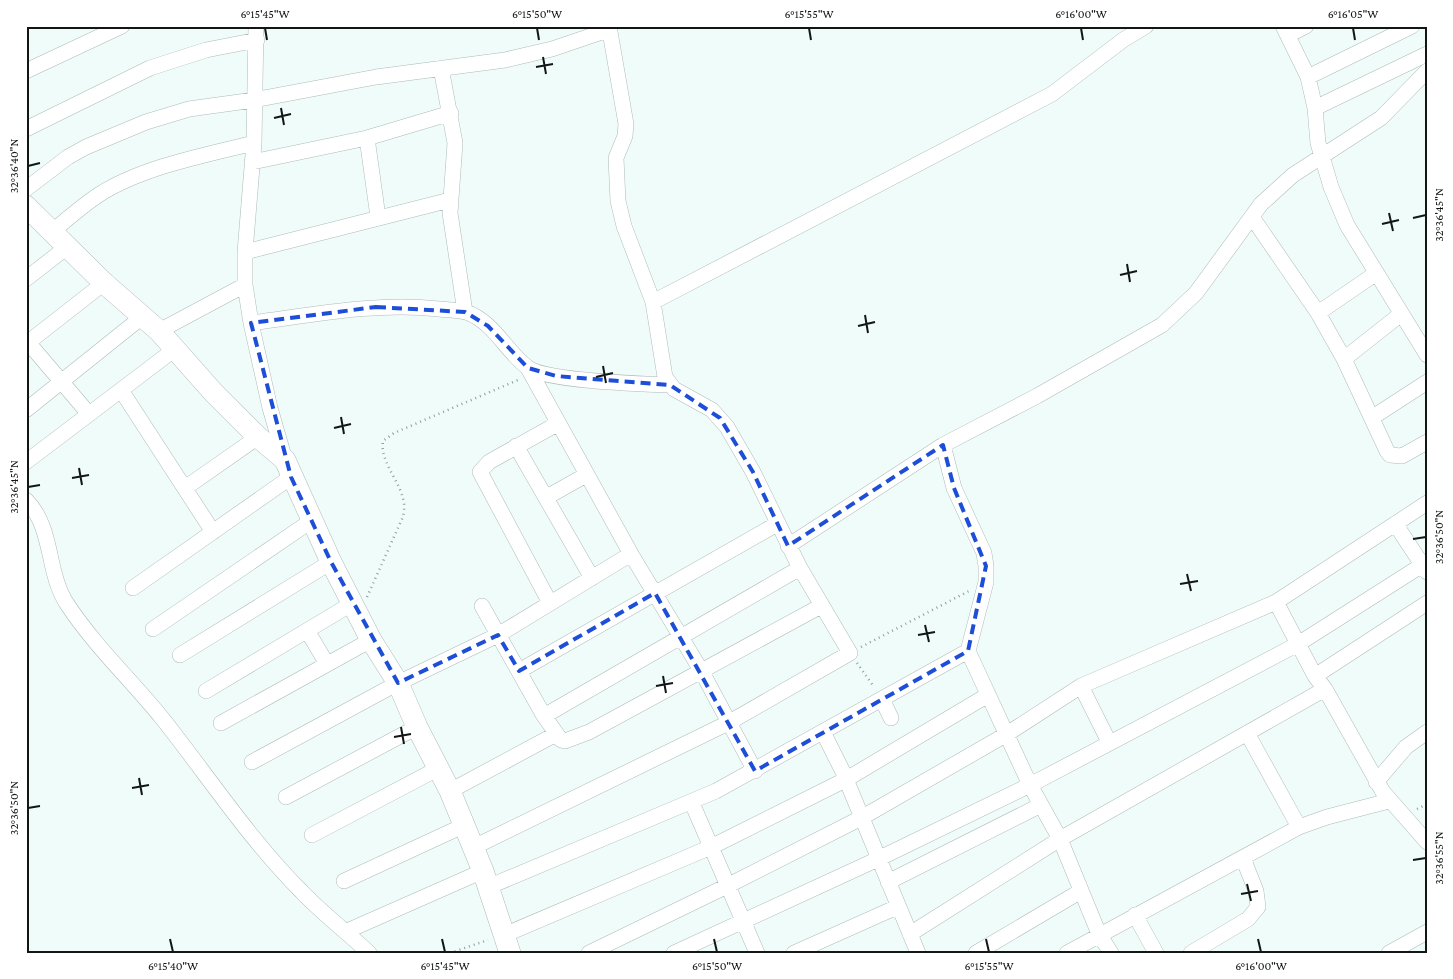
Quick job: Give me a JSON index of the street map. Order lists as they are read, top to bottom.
{
  "coordinates": [
    "6°15'45\"W",
    "6°15'50\"W",
    "6°15'55\"W",
    "6°16'00\"W",
    "6°16'05\"W",
    "32°36'40\"N",
    "32°36'45\"N",
    "32°36'50\"N",
    "32°36'55\"N",
    "6°15'40\"W"
  ]
}
